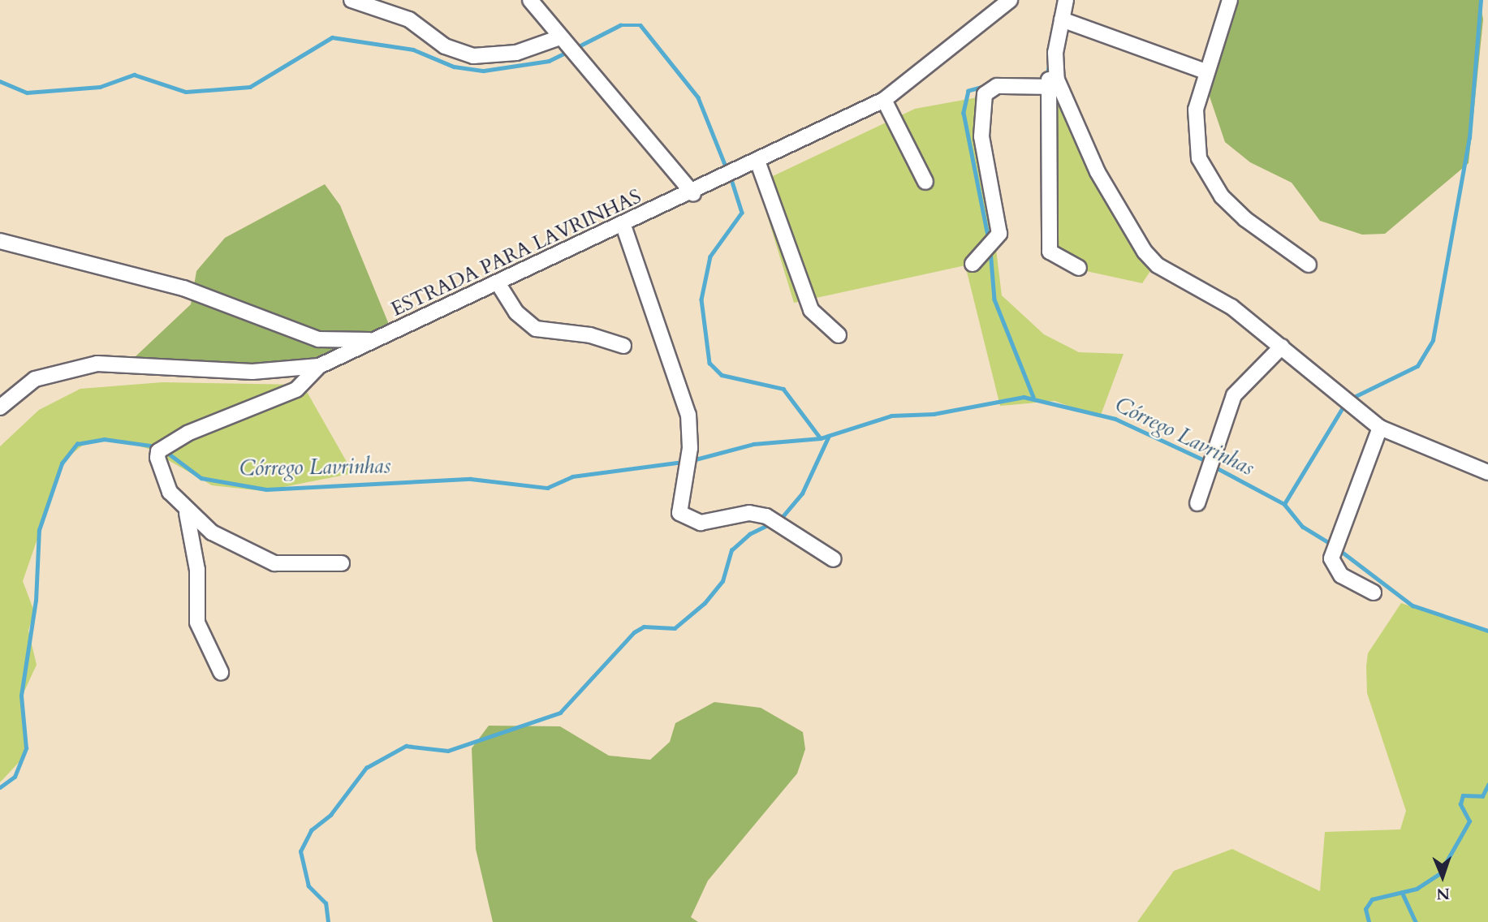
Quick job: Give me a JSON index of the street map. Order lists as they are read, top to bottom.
{
  "streets": {
    "street": ["ESTRADA PARA LAVRINHAS"]
  },
  "water": ["Córrego Lavrinhas"],
  "north": "bottom"
}
